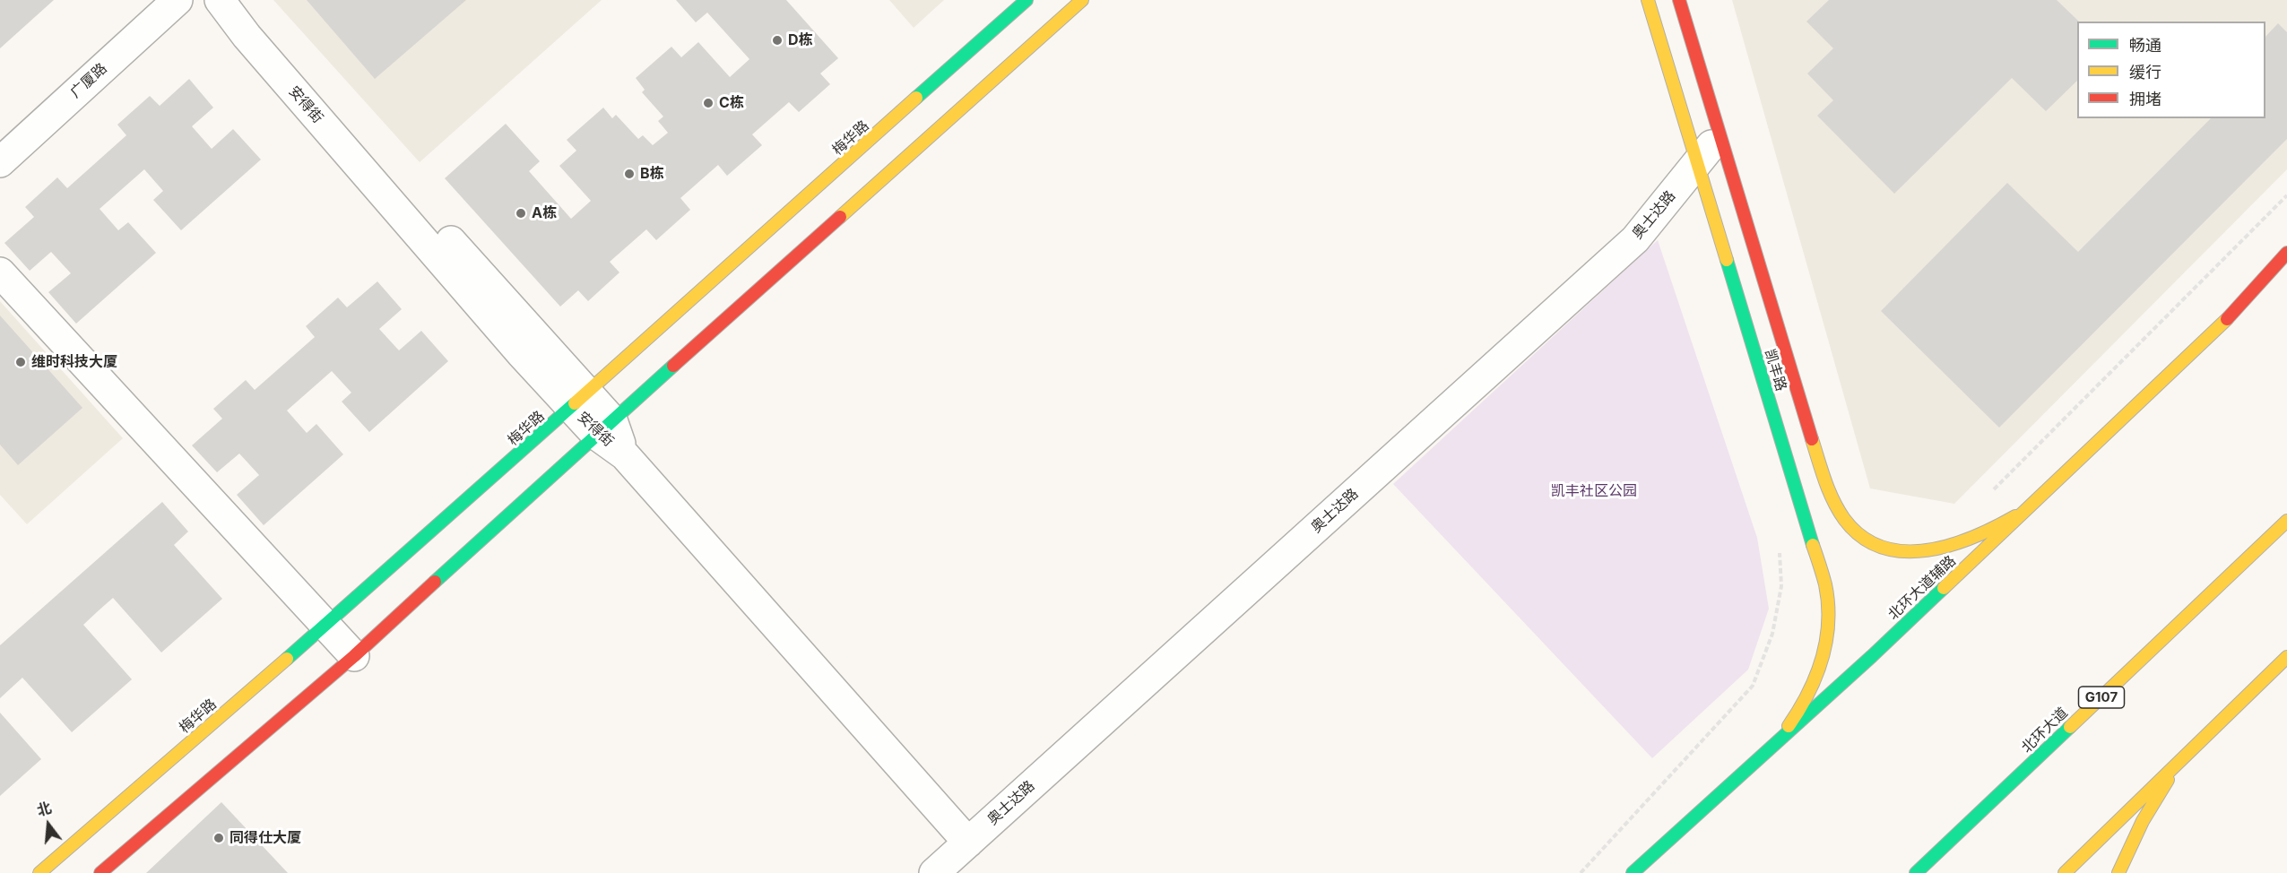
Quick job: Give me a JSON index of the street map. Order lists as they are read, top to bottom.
{
  "streets": {
    "main road": [
      "梅华路",
      "凯丰路",
      "北环大道辅路",
      "G107",
      "北环大道"
    ],
    "street": ["广厦路", "安得街", "奥士达路"]
  },
  "crossings": [
    ["安得街", "梅华路"],
    ["安得街", "奥士达路"],
    ["奥士达路", "凯丰路"],
    ["凯丰路", "北环大道辅路"]
  ],
  "parks": ["凯丰社区公园"],
  "places": [
    "D栋",
    "C栋",
    "B栋",
    "A栋",
    "维时科技大厦",
    "同得仕大厦"
  ],
  "legend": ["畅通", "缓行", "拥堵"],
  "north": "top"
}
